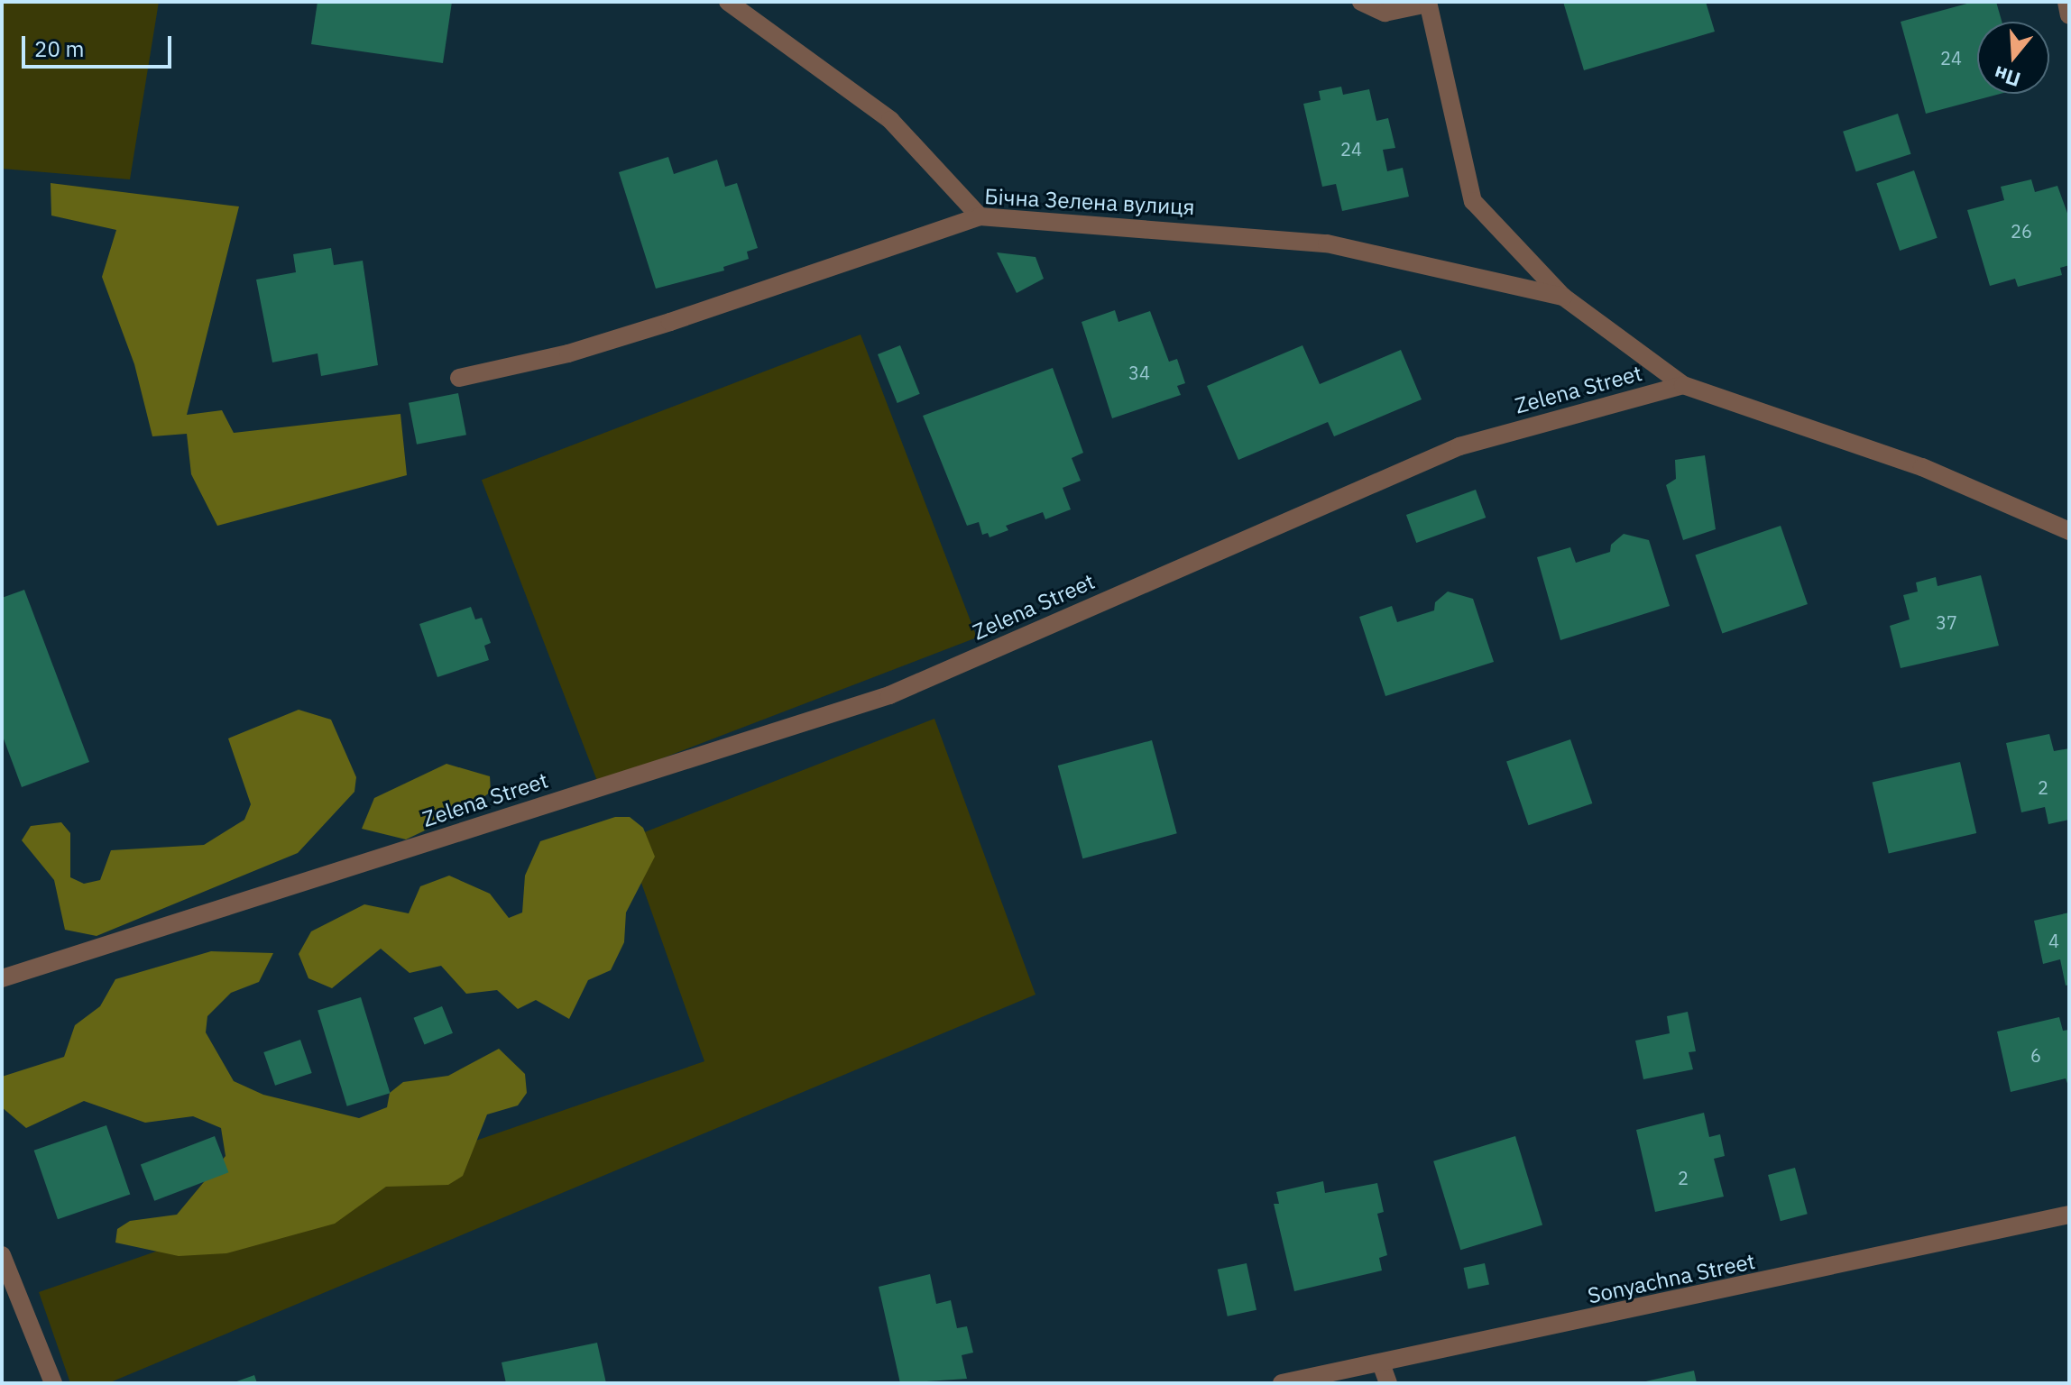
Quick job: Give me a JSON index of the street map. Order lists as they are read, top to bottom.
{
  "streets": {
    "street": ["Бічна Зелена вулиця", "Zelena Street", "Sonyachna Street"]
  },
  "house_numbers": [
    "24",
    "24",
    "26",
    "34",
    "37",
    "2",
    "4",
    "6",
    "2"
  ],
  "scale_bar": "20 m",
  "north": "bottom"
}
